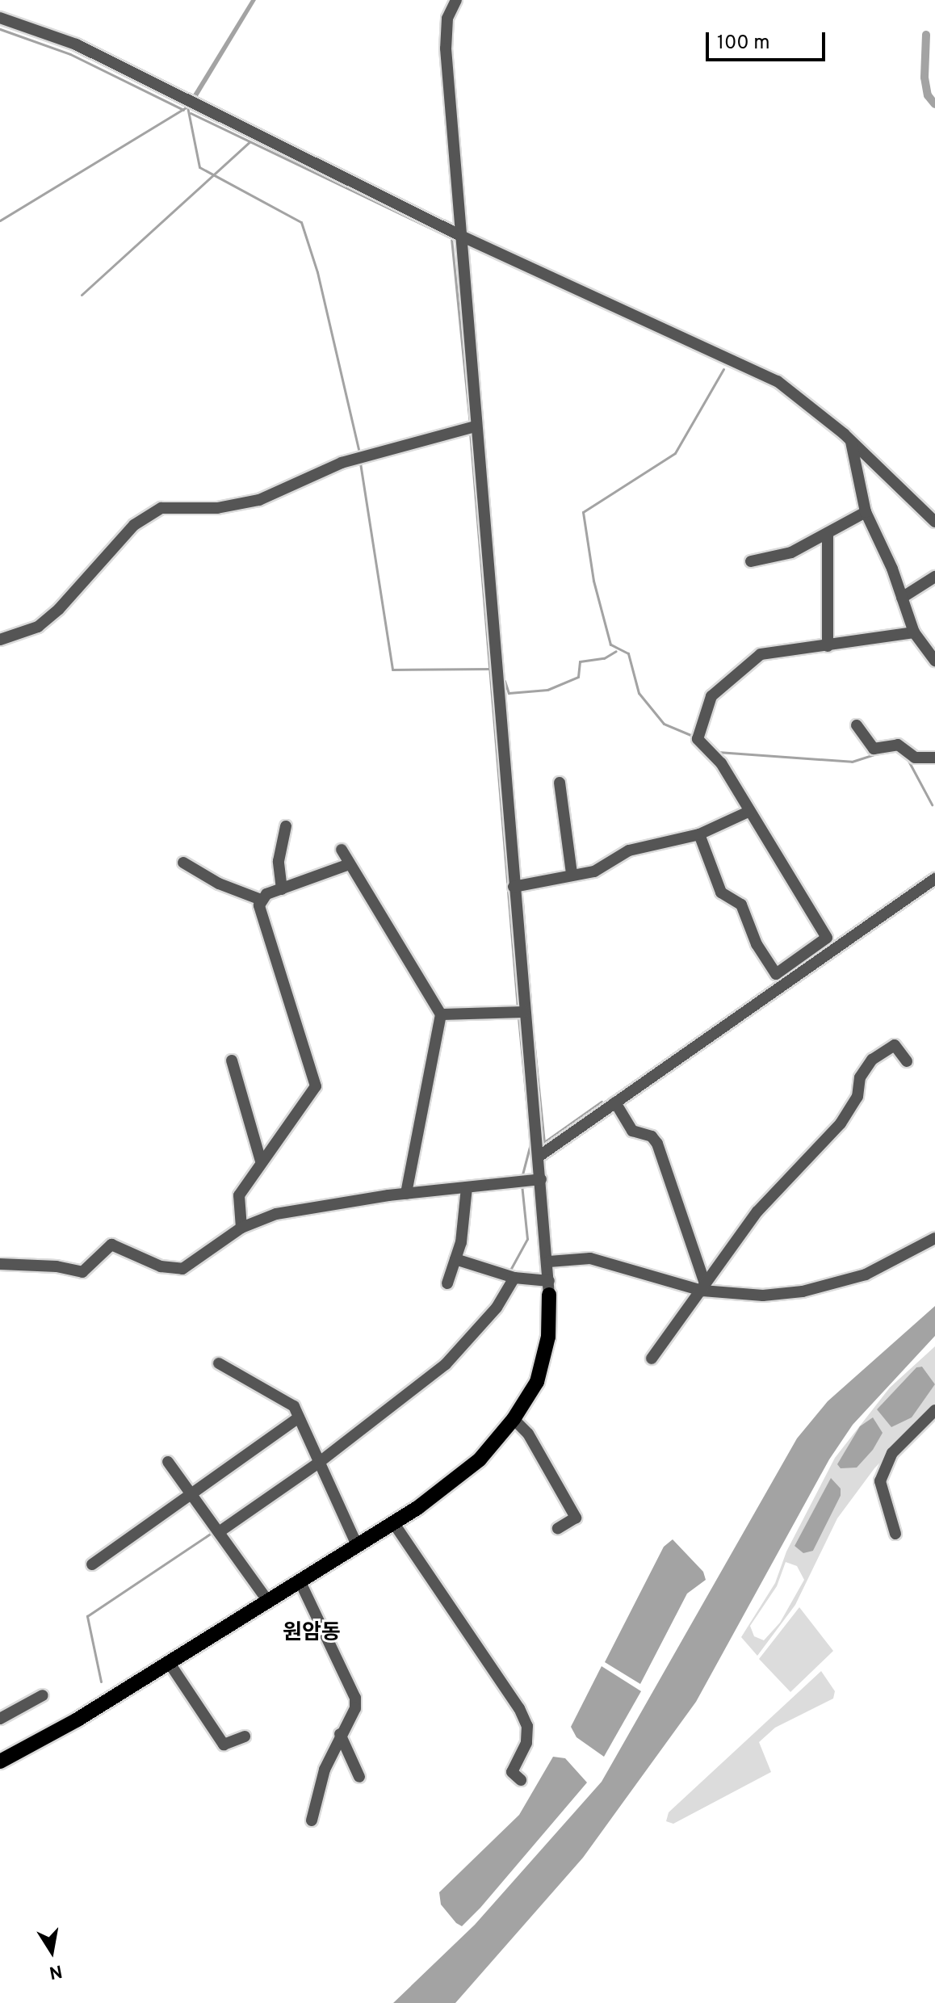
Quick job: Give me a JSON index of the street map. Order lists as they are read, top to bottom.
{
  "districts": ["원암동"],
  "scale_bar": "100 m",
  "north": "bottom"
}
